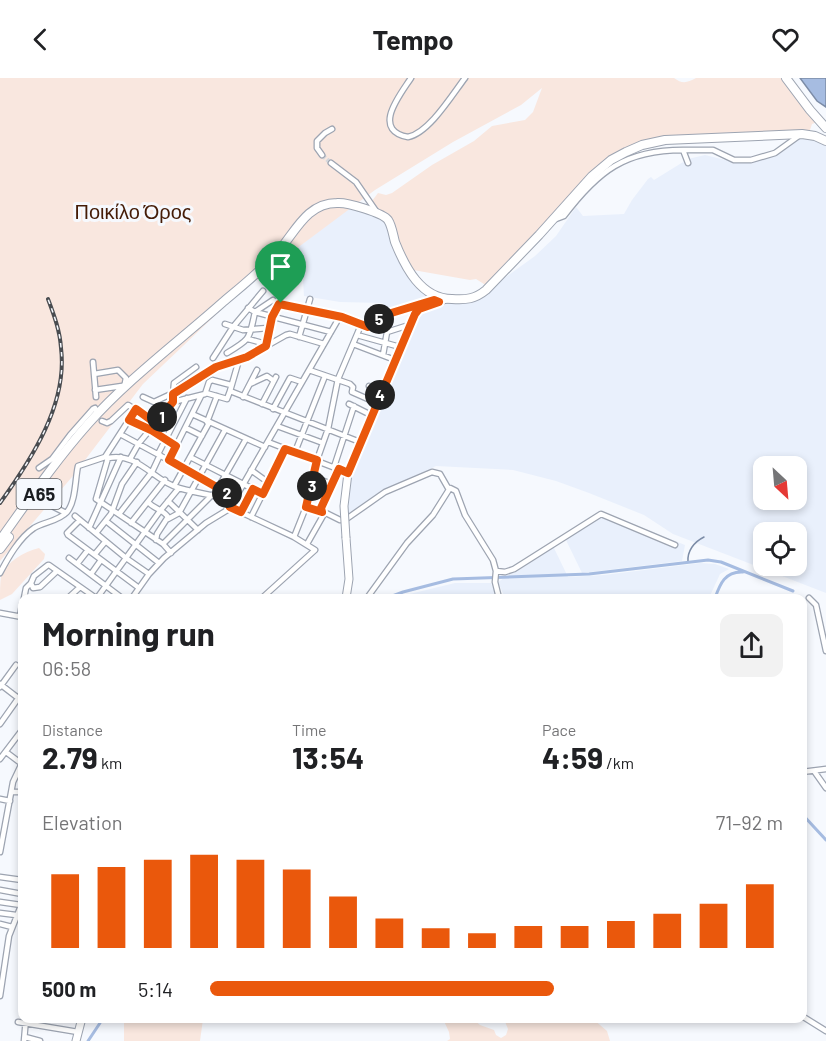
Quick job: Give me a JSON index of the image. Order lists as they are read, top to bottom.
{
  "streets": {
    "highway": ["Α65"]
  },
  "parks": ["Ποικίλο Όρος"],
  "north": "bottom right",
  "page": {
    "header": "Tempo",
    "pins": [
      "5",
      "4",
      "1",
      "3",
      "2"
    ],
    "heading": ["Morning run", "06:58"],
    "stats": [
      ["Distance", "2.79 km"],
      ["Time", "13:54"],
      ["Pace", "4:59 /km"]
    ],
    "chart": ["Elevation", "71–92 m"],
    "list": [
      {
        "name": "500 m",
        "note": "5:14"
      }
    ]
  }
}
